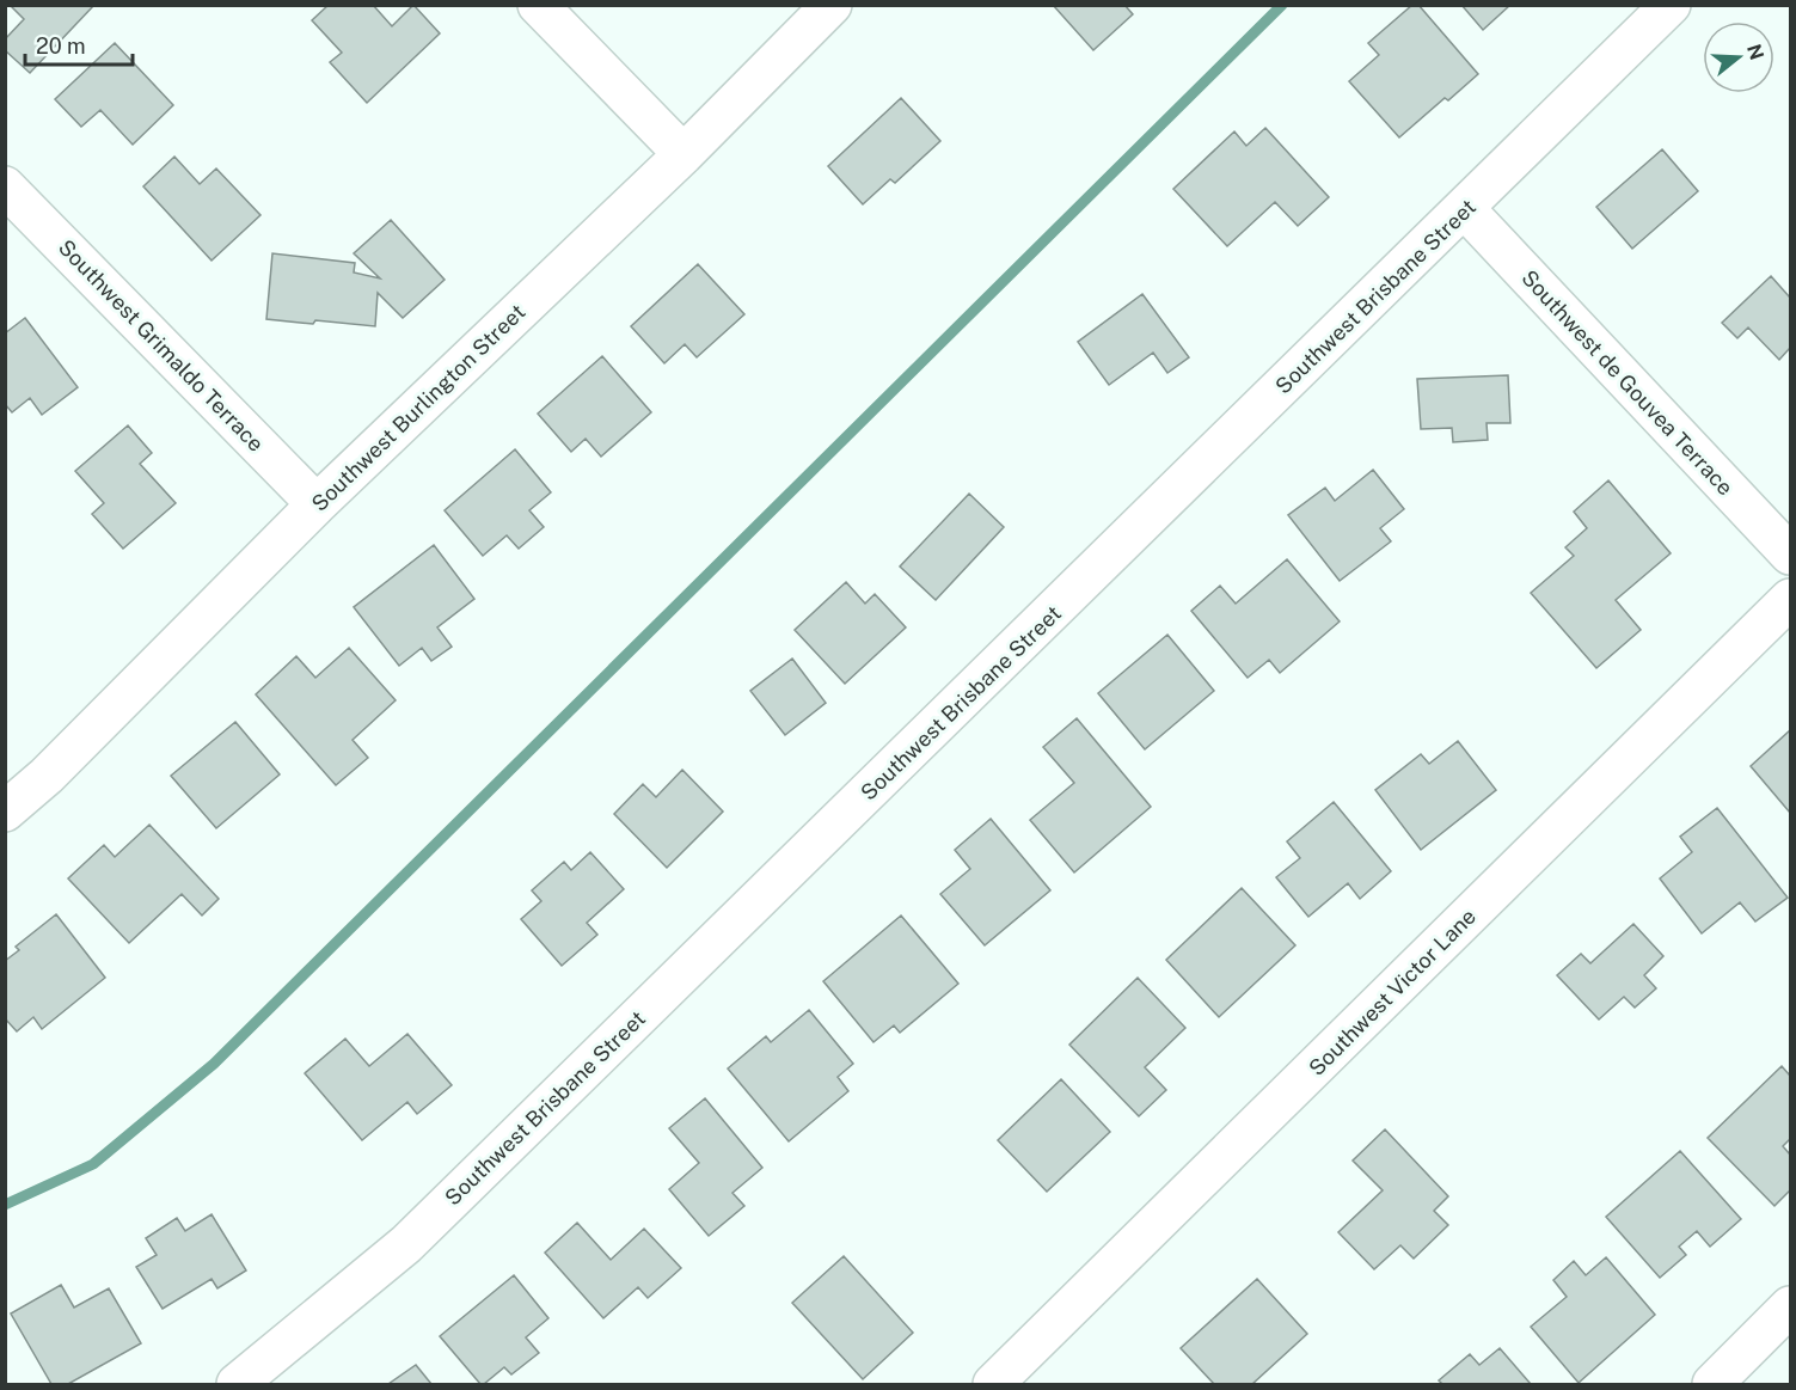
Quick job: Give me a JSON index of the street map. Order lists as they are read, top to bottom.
{
  "streets": {
    "street": [
      "Southwest Brisbane Street",
      "Southwest Grimaldo Terrace",
      "Southwest de Gouvea Terrace",
      "Southwest Burlington Street",
      "Southwest Victor Lane"
    ]
  },
  "crossings": [
    ["Southwest Brisbane Street", "Southwest de Gouvea Terrace"],
    ["Southwest Grimaldo Terrace", "Southwest Burlington Street"]
  ],
  "scale_bar": "20 m",
  "north": "right"
}
